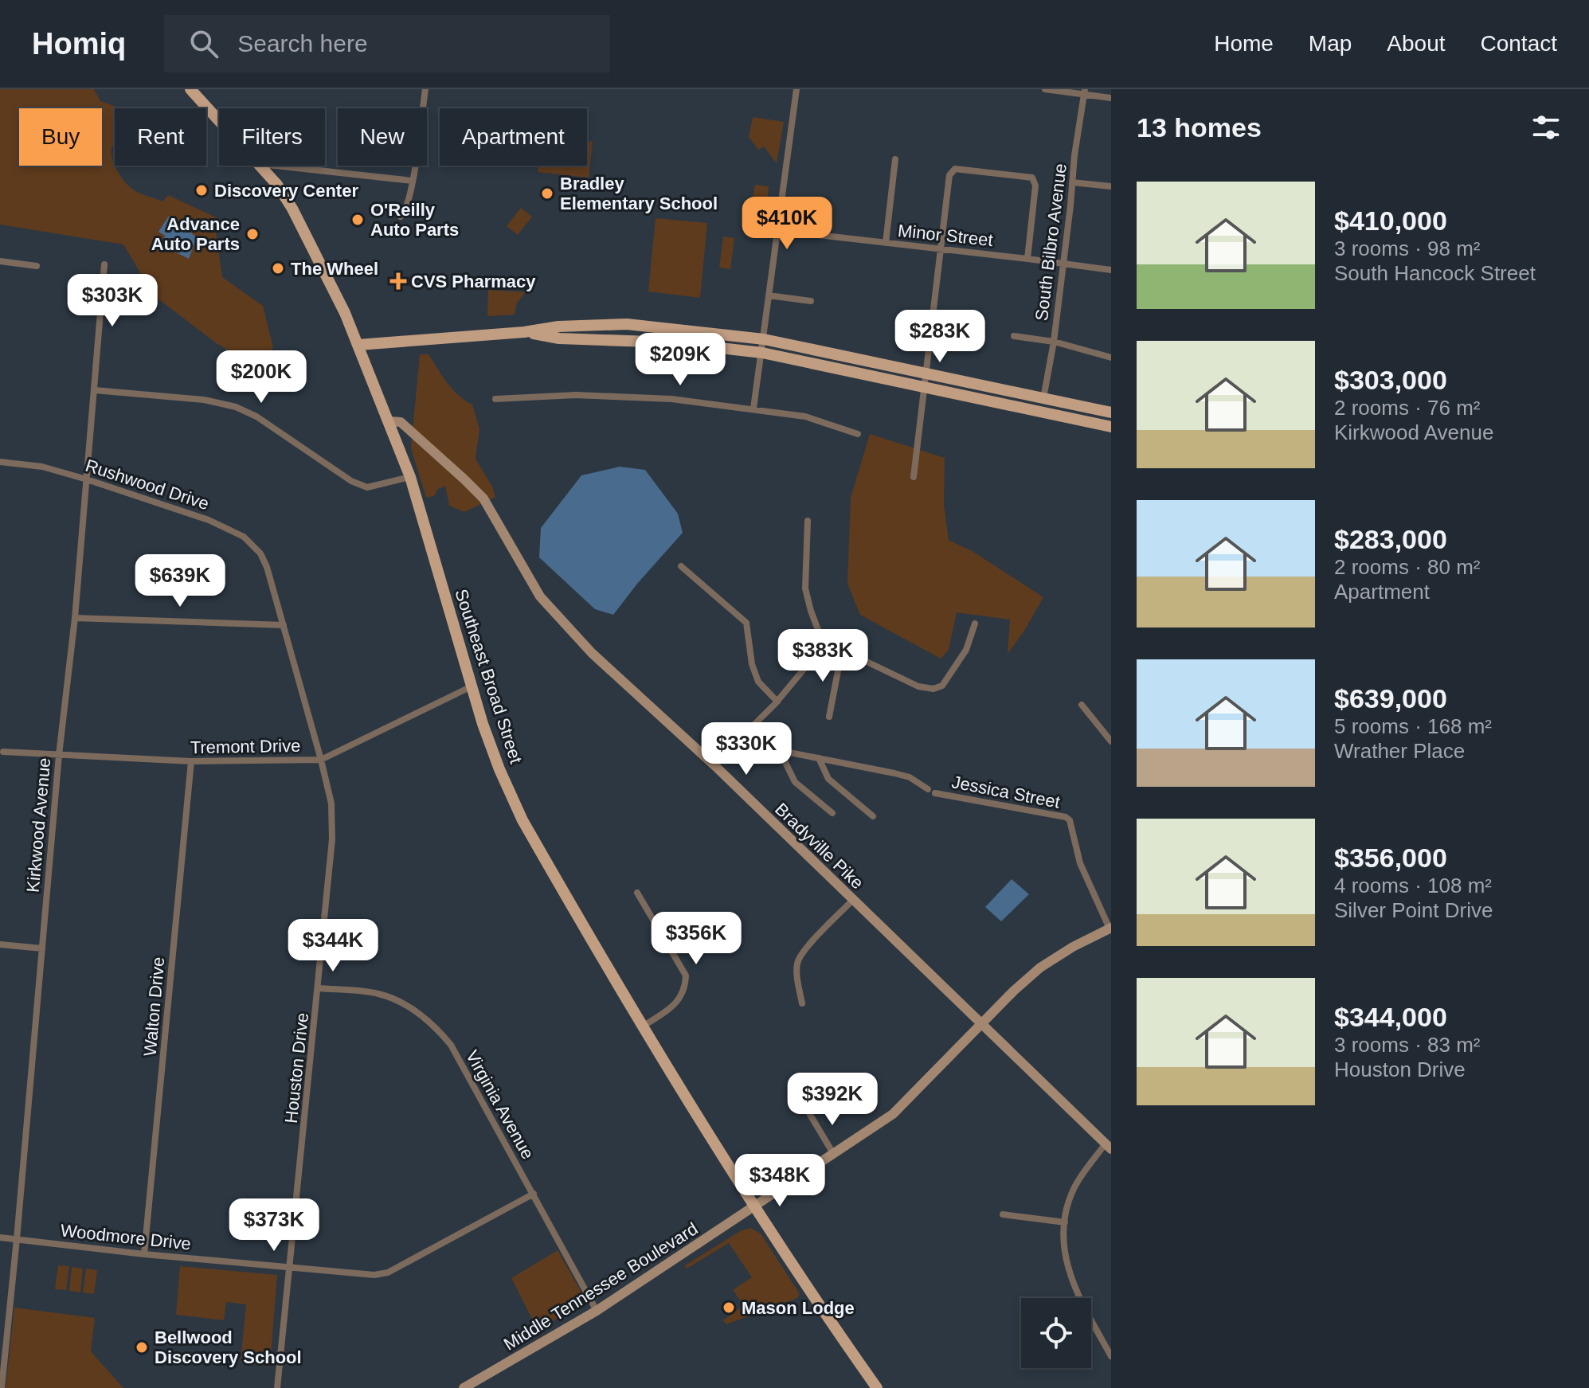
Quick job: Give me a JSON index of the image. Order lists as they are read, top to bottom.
{
  "streets": {
    "main road": ["Southeast Broad Street", "Bradyville Pike", "Middle Tennessee Boulevard"],
    "street": [
      "Minor Street",
      "South Bilbro Avenue",
      "Rushwood Drive",
      "Tremont Drive",
      "Jessica Street",
      "Kirkwood Avenue",
      "Walton Drive",
      "Houston Drive",
      "Virginia Avenue",
      "Woodmore Drive"
    ]
  },
  "crossings": [
    ["Minor Street", "South Bilbro Avenue"],
    ["Rushwood Drive", "Kirkwood Avenue"],
    ["Rushwood Drive", "Houston Drive"],
    ["Southeast Broad Street", "Tremont Drive"],
    ["Southeast Broad Street", "Bradyville Pike"],
    ["Southeast Broad Street", "Middle Tennessee Boulevard"],
    ["Tremont Drive", "Kirkwood Avenue"],
    ["Tremont Drive", "Walton Drive"],
    ["Tremont Drive", "Houston Drive"],
    ["Jessica Street", "Middle Tennessee Boulevard"],
    ["Kirkwood Avenue", "Woodmore Drive"],
    ["Bradyville Pike", "Middle Tennessee Boulevard"],
    ["Walton Drive", "Woodmore Drive"],
    ["Houston Drive", "Virginia Avenue"],
    ["Houston Drive", "Woodmore Drive"],
    ["Virginia Avenue", "Woodmore Drive"],
    ["Virginia Avenue", "Middle Tennessee Boulevard"]
  ],
  "places": {
    "other": [
      "Discovery Center",
      "Bradley Elementary School",
      "O'Reilly Auto Parts",
      "Advance Auto Parts",
      "The Wheel",
      "Mason Lodge",
      "Bellwood Discovery School"
    ],
    "health": ["CVS Pharmacy"]
  },
  "page": {
    "header": "Homiq",
    "search": "Search here",
    "nav": [
      "Home",
      "Map",
      "About",
      "Contact"
    ],
    "heading": "13 homes",
    "chip": [
      "Buy",
      "Rent",
      "Filters",
      "New",
      "Apartment"
    ],
    "list": [
      {
        "name": "$410,000",
        "note": "3 rooms · 98 m² · South Hancock Street"
      },
      {
        "name": "$303,000",
        "note": "2 rooms · 76 m² · Kirkwood Avenue"
      },
      {
        "name": "$283,000",
        "note": "2 rooms · 80 m² · Apartment"
      },
      {
        "name": "$639,000",
        "note": "5 rooms · 168 m² · Wrather Place"
      },
      {
        "name": "$356,000",
        "note": "4 rooms · 108 m² · Silver Point Drive"
      },
      {
        "name": "$344,000",
        "note": "3 rooms · 83 m² · Houston Drive"
      }
    ],
    "price": [
      "$410K",
      "$303K",
      "$283K",
      "$209K",
      "$200K",
      "$639K",
      "$383K",
      "$330K",
      "$356K",
      "$344K",
      "$392K",
      "$348K",
      "$373K"
    ]
  }
}
